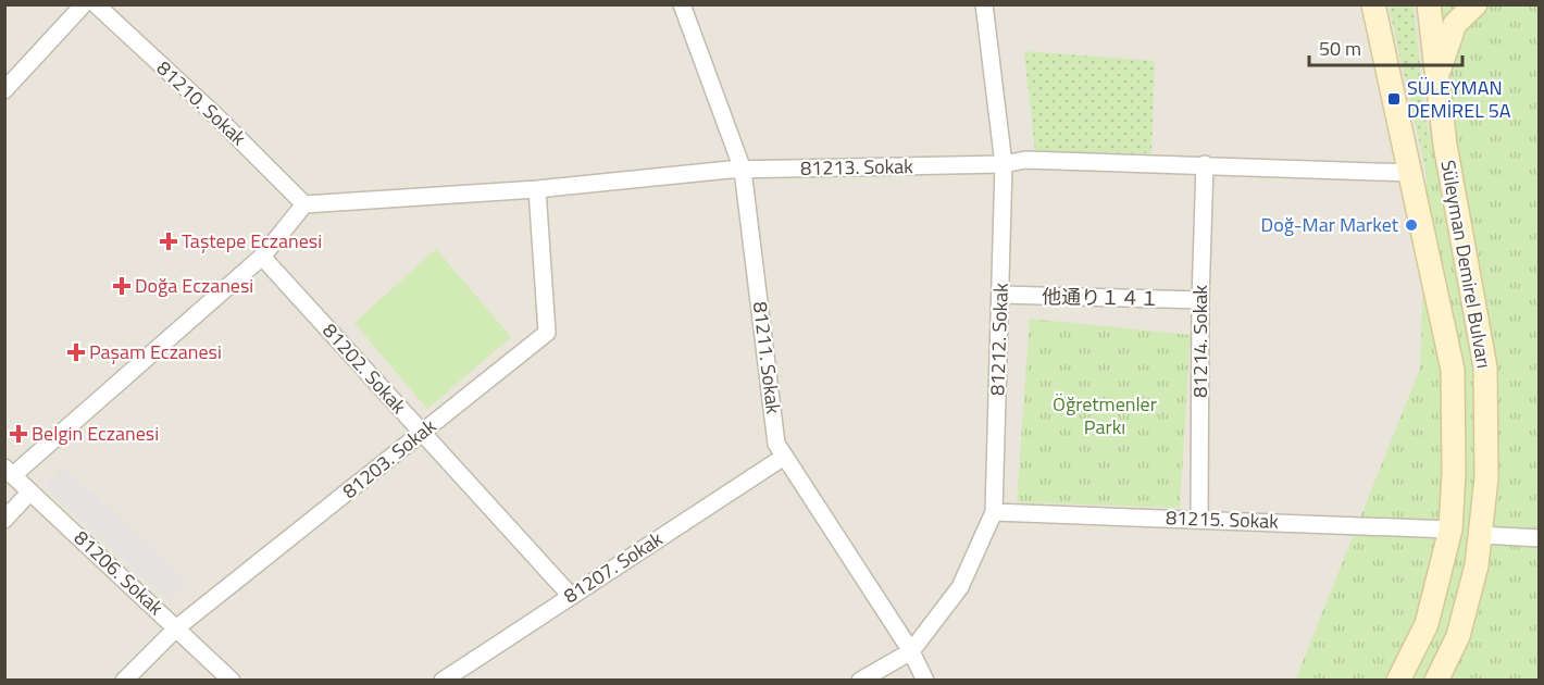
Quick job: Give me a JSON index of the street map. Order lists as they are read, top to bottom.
{
  "streets": {
    "main road": ["Süleyman Demirel Bulvarı"],
    "street": [
      "81210. Sokak",
      "81213. Sokak",
      "他通り１４１",
      "81212. Sokak",
      "81214. Sokak",
      "81211. Sokak",
      "81202. Sokak",
      "81203. Sokak",
      "81215. Sokak",
      "81207. Sokak",
      "81206. Sokak"
    ]
  },
  "crossings": [
    ["81210. Sokak", "81213. Sokak"],
    ["81213. Sokak", "Süleyman Demirel Bulvarı"],
    ["81213. Sokak", "81212. Sokak"],
    ["81213. Sokak", "81214. Sokak"],
    ["81213. Sokak", "81211. Sokak"],
    ["81213. Sokak", "81203. Sokak"],
    ["Süleyman Demirel Bulvarı", "81215. Sokak"],
    ["他通り１４１", "81212. Sokak"],
    ["他通り１４１", "81214. Sokak"],
    ["81212. Sokak", "81211. Sokak"],
    ["81212. Sokak", "81215. Sokak"],
    ["81214. Sokak", "81215. Sokak"],
    ["81211. Sokak", "81207. Sokak"],
    ["81202. Sokak", "81203. Sokak"],
    ["81202. Sokak", "81207. Sokak"],
    ["81203. Sokak", "81206. Sokak"]
  ],
  "parks": ["Öğretmenler Parkı"],
  "places": {
    "transit": ["SÜLEYMAN DEMİREL 5A"],
    "other": ["Doğ-Mar Market"],
    "health": [
      "Taştepe Eczanesi",
      "Doğa Eczanesi",
      "Paşam Eczanesi",
      "Belgin Eczanesi"
    ]
  },
  "scale_bar": "50 m"
}
